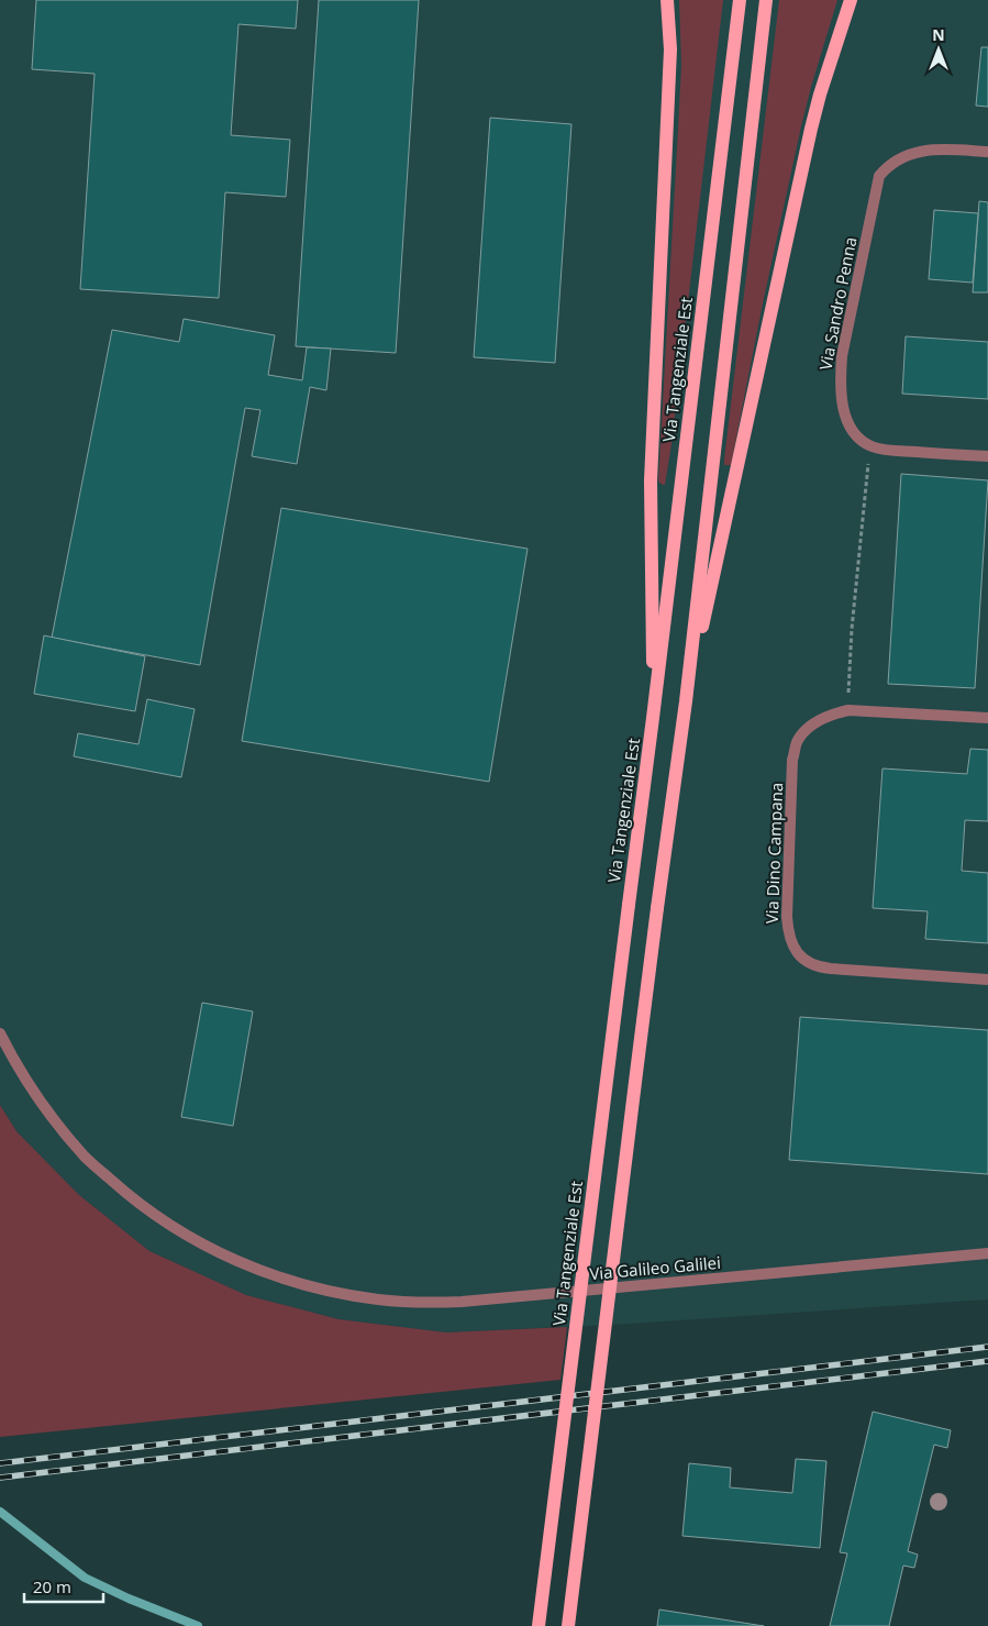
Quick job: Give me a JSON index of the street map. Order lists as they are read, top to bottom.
{
  "streets": {
    "main road": ["Via Tangenziale Est"],
    "street": ["Via Sandro Penna", "Via Dino Campana", "Via Galileo Galilei"]
  },
  "scale_bar": "20 m",
  "north": "top"
}
